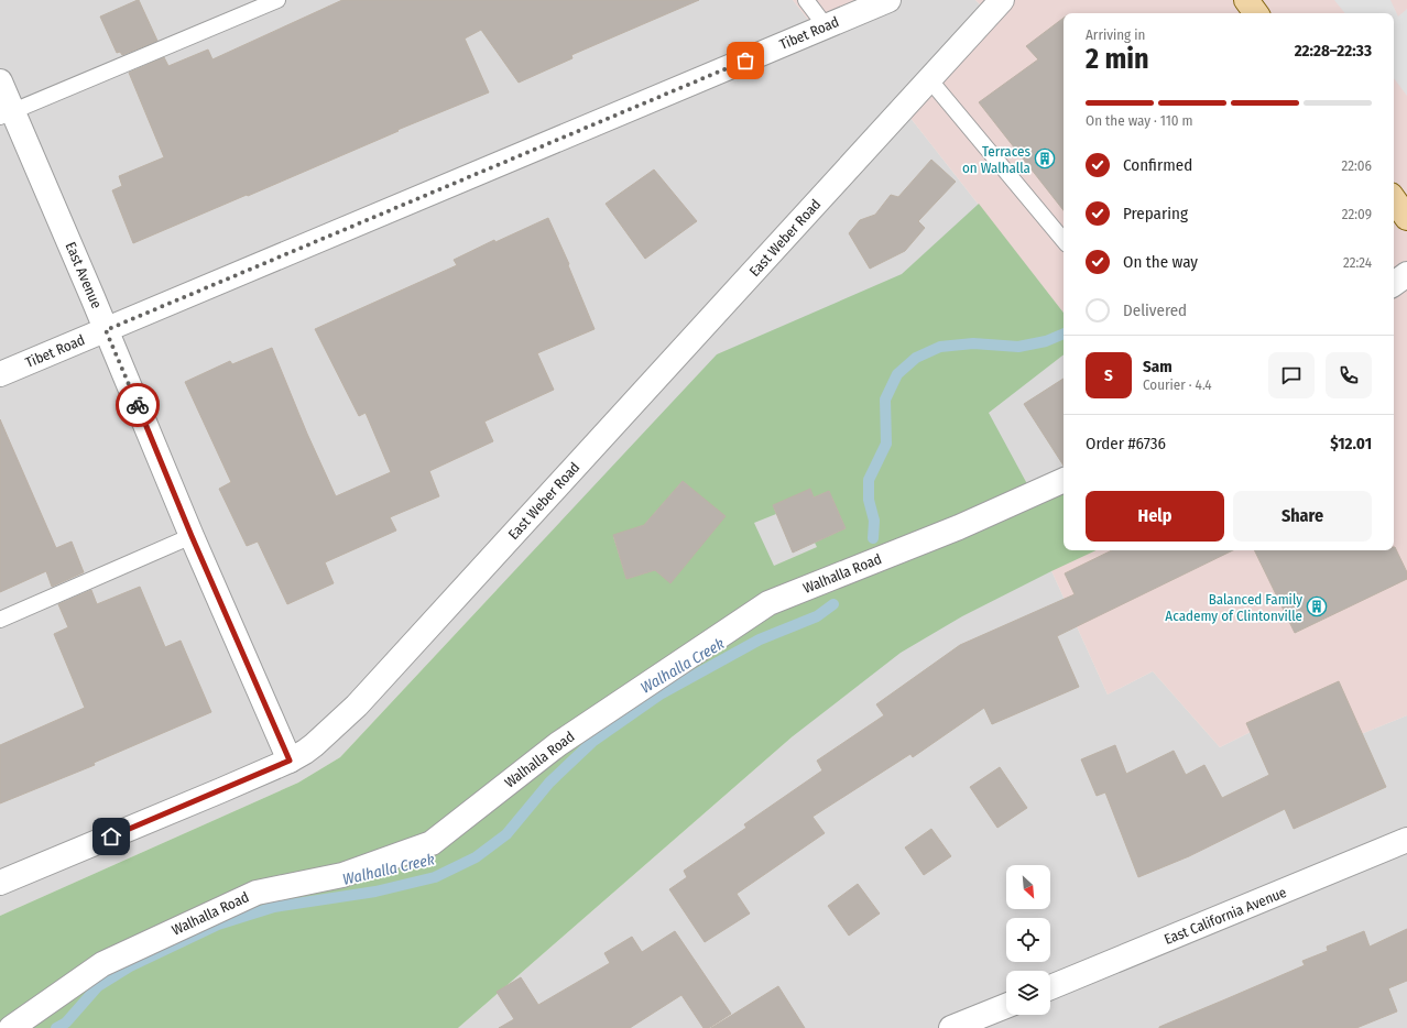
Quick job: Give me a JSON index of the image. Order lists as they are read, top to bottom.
{
  "streets": {
    "street": [
      "Tibet Road",
      "East Weber Road",
      "East Avenue",
      "Walhalla Road",
      "East California Avenue"
    ]
  },
  "crossings": [
    ["Tibet Road", "East Avenue"],
    ["East Weber Road", "East Avenue"]
  ],
  "water": ["Walhalla Creek"],
  "places": {
    "building": ["Terraces on Walhalla", "Balanced Family Academy of Clintonville"]
  },
  "north": "bottom right",
  "page": {
    "heading": ["2 min", "Arriving in", "22:28–22:33"],
    "panel": [
      "Sam",
      "Courier · 4.4",
      "Order #6736",
      "$12.01"
    ],
    "bar": "On the way · 110 m",
    "list": [
      ["Confirmed", "22:06"],
      ["Preparing", "22:09"],
      ["On the way", "22:24"],
      "Delivered"
    ],
    "round": "S",
    "buttons": ["Help", "Share"]
  }
}
